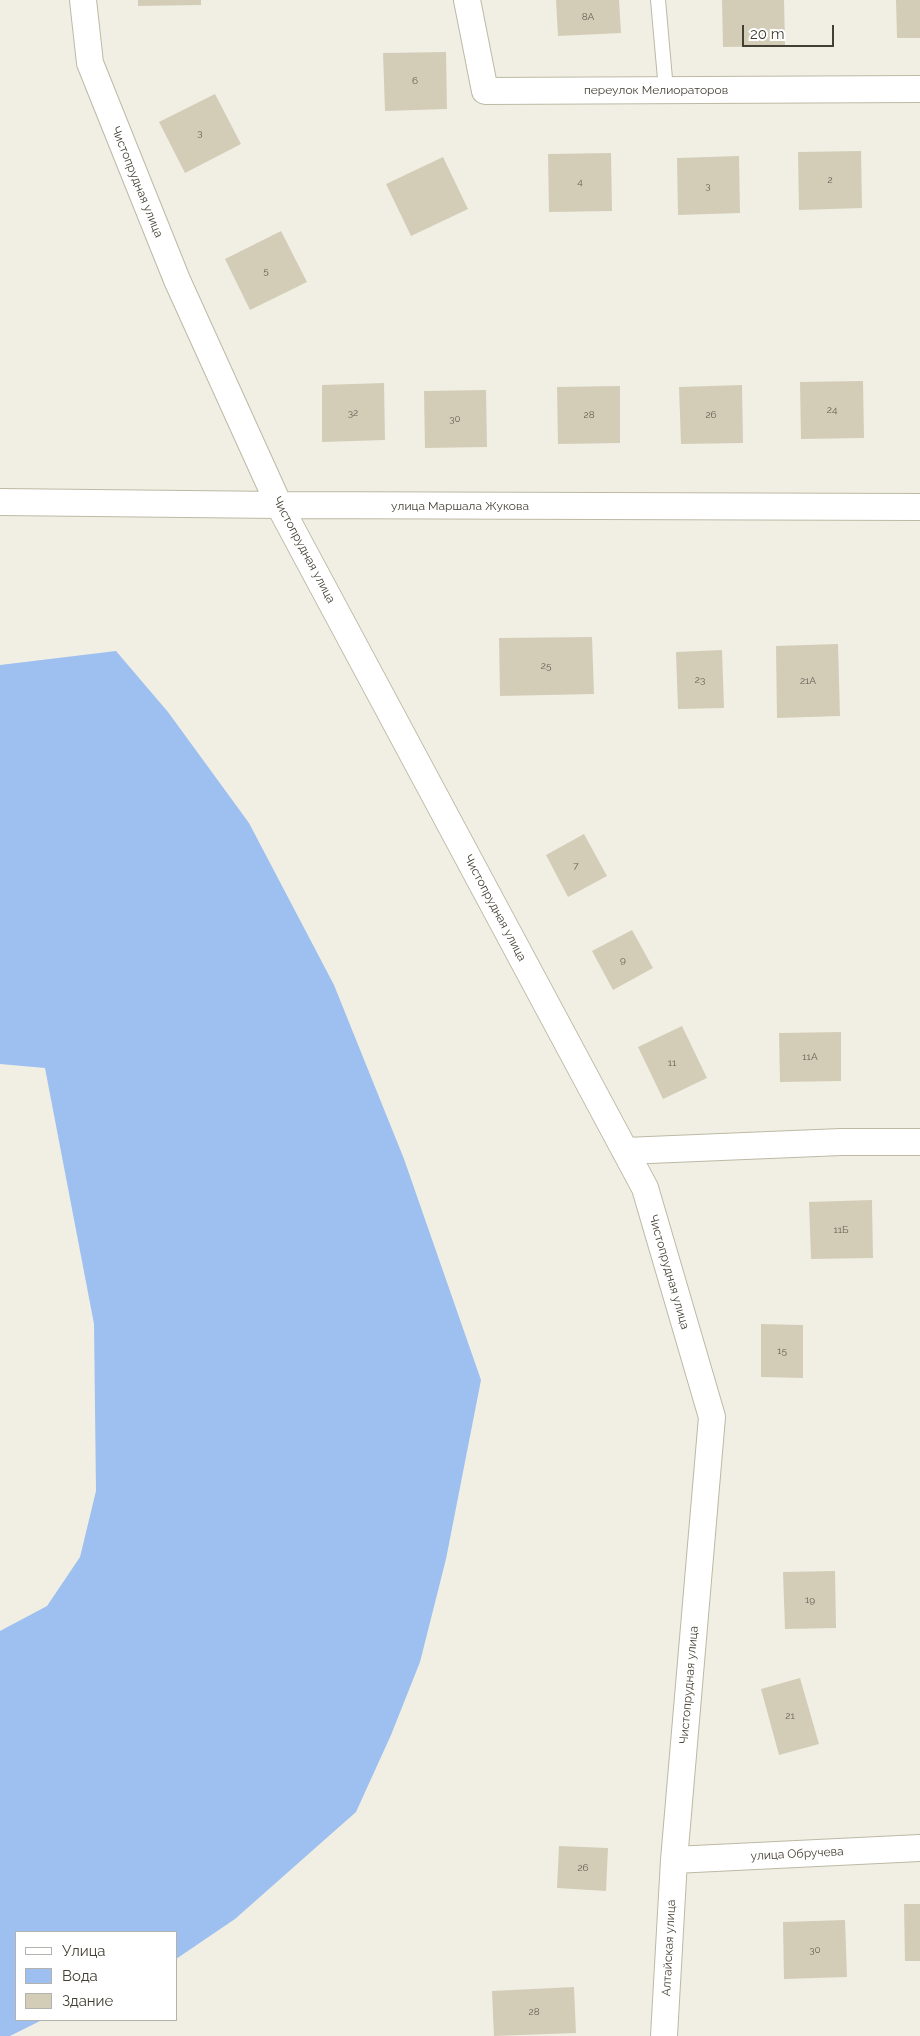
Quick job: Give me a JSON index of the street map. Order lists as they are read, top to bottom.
{
  "streets": {
    "street": [
      "переулок Мелиораторов",
      "Чистопрудная улица",
      "улица Маршала Жукова",
      "улица Обручева",
      "Алтайская улица"
    ]
  },
  "crossings": [
    ["Чистопрудная улица", "улица Маршала Жукова"],
    ["Чистопрудная улица", "улица Обручева"],
    ["Чистопрудная улица", "Алтайская улица"],
    ["улица Обручева", "Алтайская улица"]
  ],
  "house_numbers": [
    "8А",
    "6",
    "3",
    "2",
    "4",
    "3",
    "5",
    "24",
    "32",
    "28",
    "26",
    "30",
    "25",
    "23",
    "21А",
    "7",
    "9",
    "11А",
    "11",
    "11Б",
    "15",
    "19",
    "21",
    "26",
    "30",
    "28"
  ],
  "legend": ["Улица", "Вода", "Здание"],
  "scale_bar": "20 m"
}
